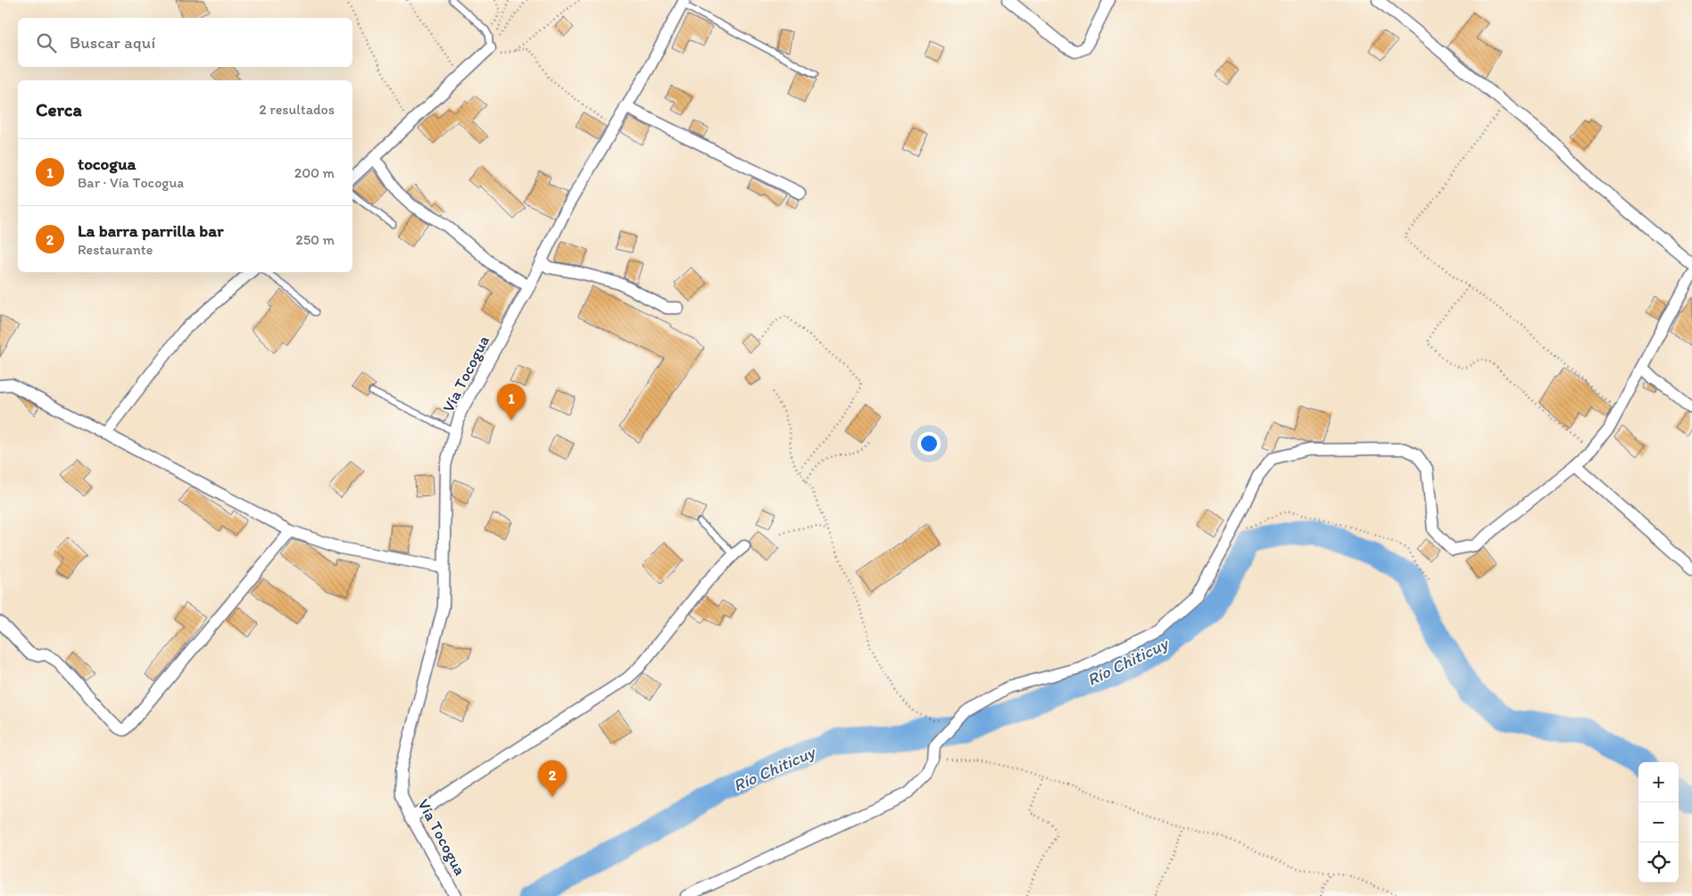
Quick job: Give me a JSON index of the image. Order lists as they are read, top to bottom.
{
  "streets": {
    "street": ["Vía Tocogua"]
  },
  "water": ["Río Chiticuy"],
  "page": {
    "search": "Buscar aquí",
    "heading": ["Cerca", "2 resultados"],
    "list": [
      {
        "mark": "1",
        "name": "tocogua",
        "note": "Bar · Vía Tocogua",
        "value": "200 m"
      },
      {
        "mark": "2",
        "name": "La barra parrilla bar",
        "note": "Restaurante",
        "value": "250 m"
      }
    ],
    "pins": ["1", "2"],
    "map_buttons": ["+", "−"]
  }
}
